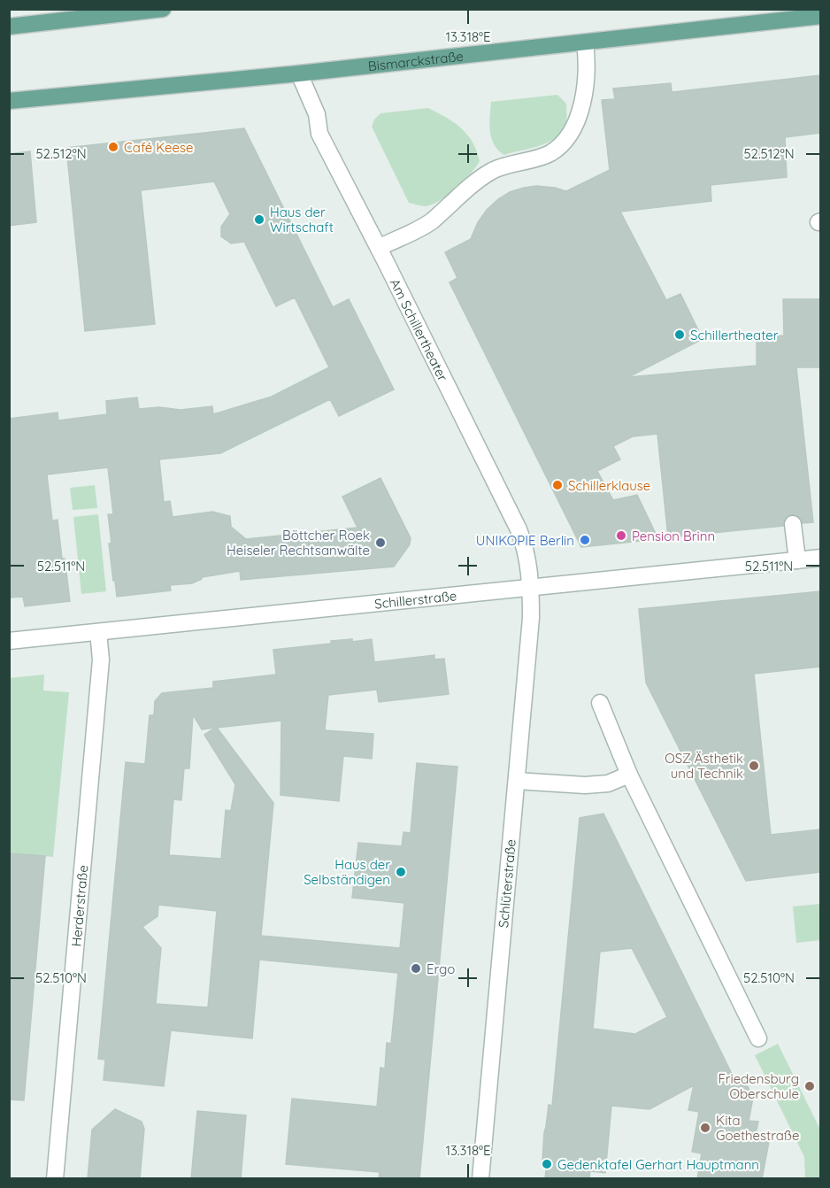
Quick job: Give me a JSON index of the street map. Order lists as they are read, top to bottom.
{
  "streets": {
    "main road": ["Bismarckstraße"],
    "street": [
      "Am Schillertheater",
      "Schillerstraße",
      "Schlüterstraße",
      "Herderstraße"
    ]
  },
  "crossings": [
    ["Bismarckstraße", "Am Schillertheater"],
    ["Am Schillertheater", "Schillerstraße"],
    ["Am Schillertheater", "Schlüterstraße"],
    ["Schillerstraße", "Schlüterstraße"],
    ["Schillerstraße", "Herderstraße"]
  ],
  "places": [
    "Café Keese",
    "Haus der Wirtschaft",
    "Schillertheater",
    "Schillerklause",
    "Pension Brinn",
    "UNIKOPIE Berlin",
    "Böttcher Roek Heiseler Rechtsanwälte",
    "OSZ Ästhetik und Technik",
    "Haus der Selbständigen",
    "Ergo",
    "Friedensburg Oberschule",
    "Kita Goethestraße",
    "Gedenktafel Gerhart Hauptmann"
  ],
  "coordinates": [
    "13.318°E",
    "52.512°N",
    "52.511°N",
    "52.510°N"
  ]
}
